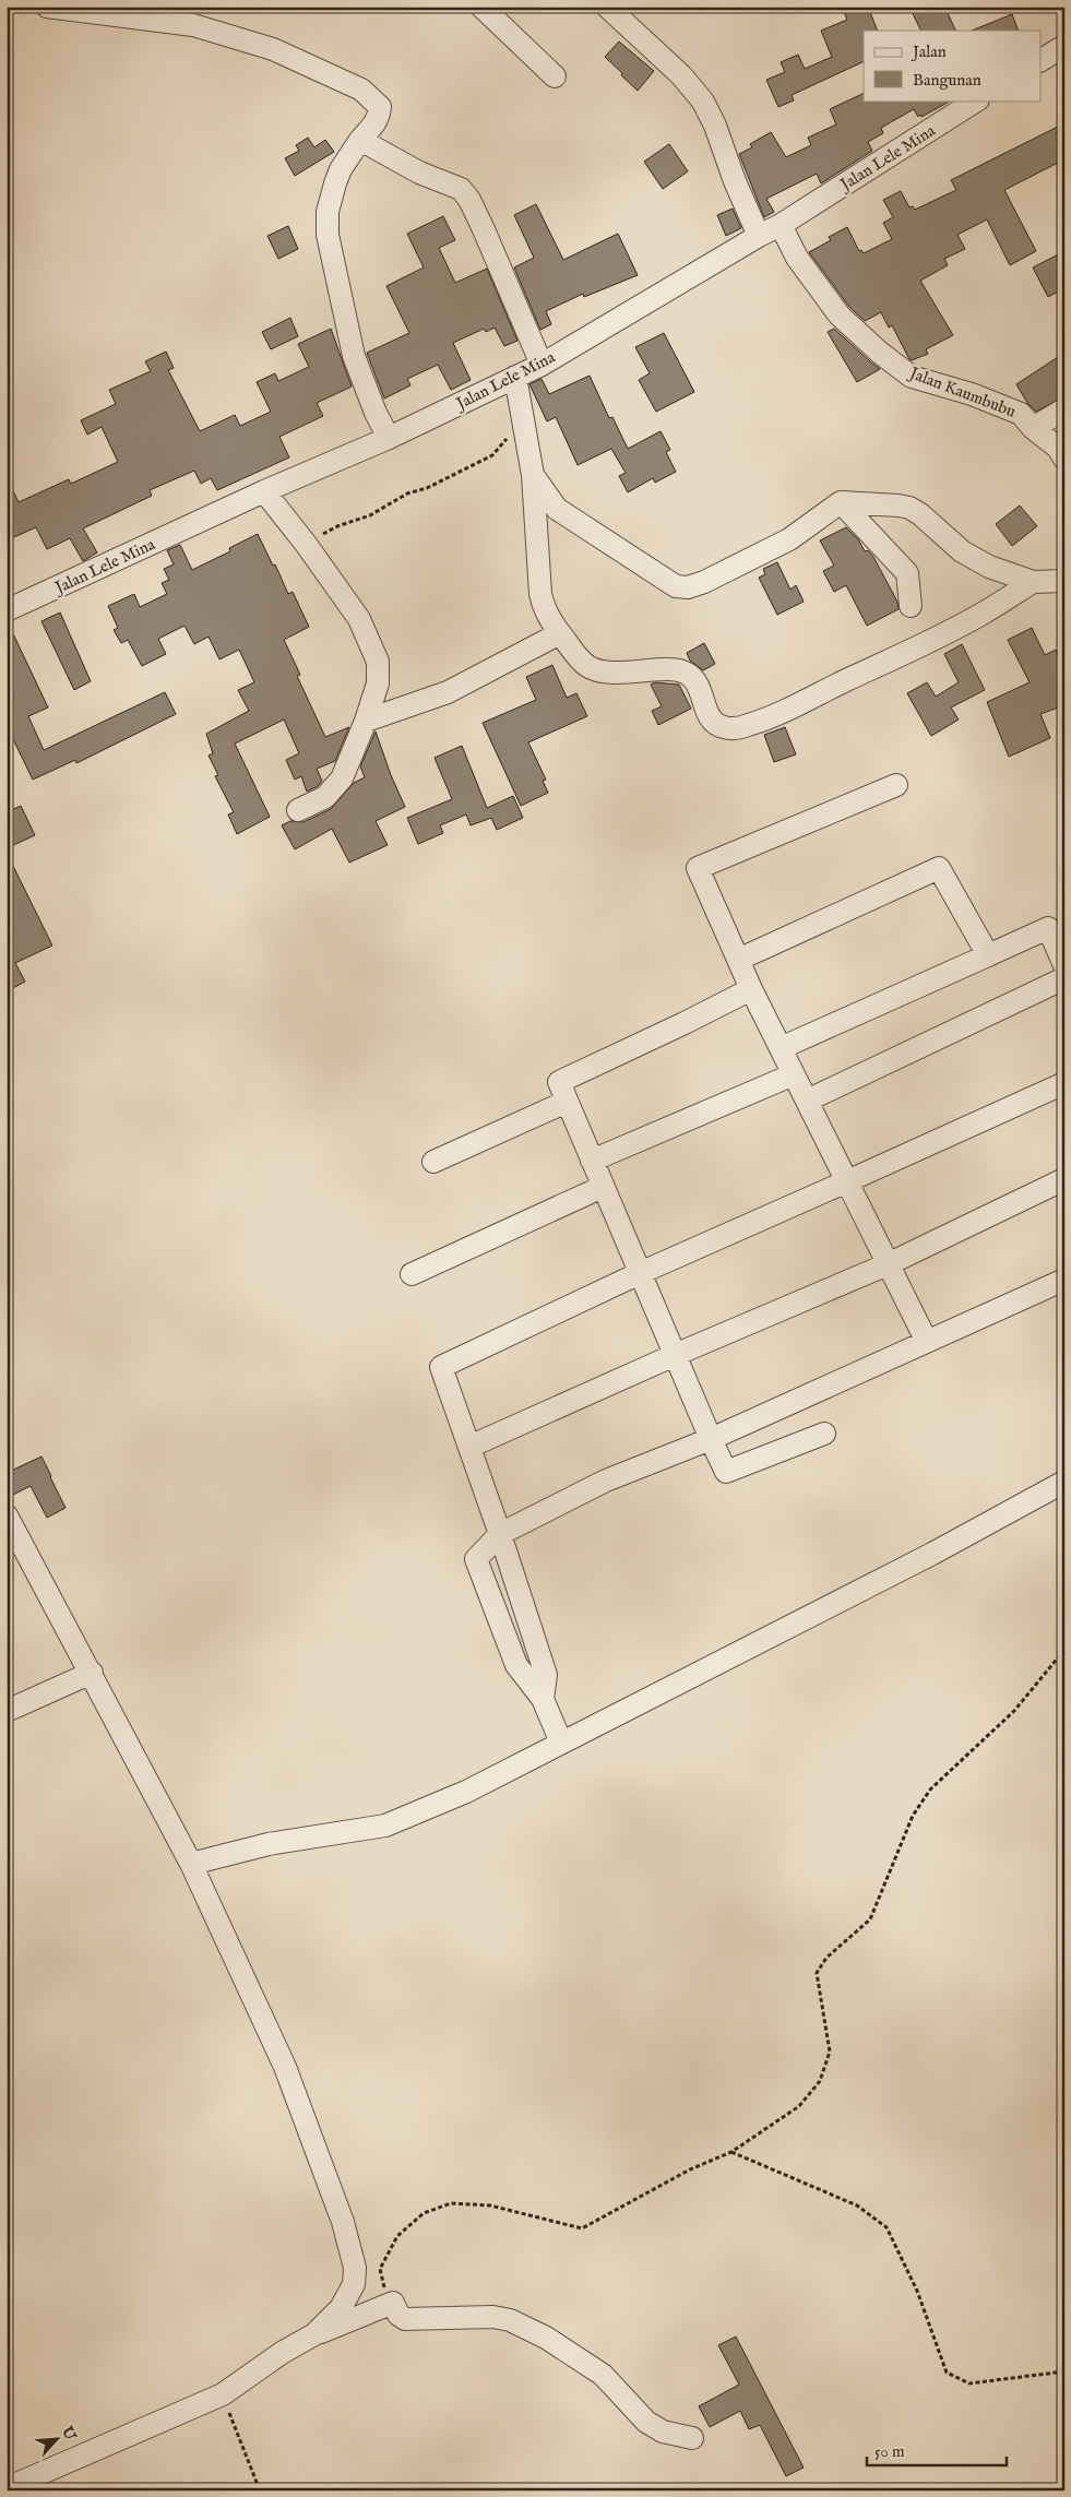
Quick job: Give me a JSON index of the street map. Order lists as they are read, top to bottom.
{
  "streets": {
    "street": ["Jalan Lele Mina", "Jalan Kaumbubu"]
  },
  "crossings": [
    ["Jalan Lele Mina", "Jalan Kaumbubu"]
  ],
  "legend": ["Jalan", "Bangunan"],
  "scale_bar": "50 m",
  "north": "top right"
}
